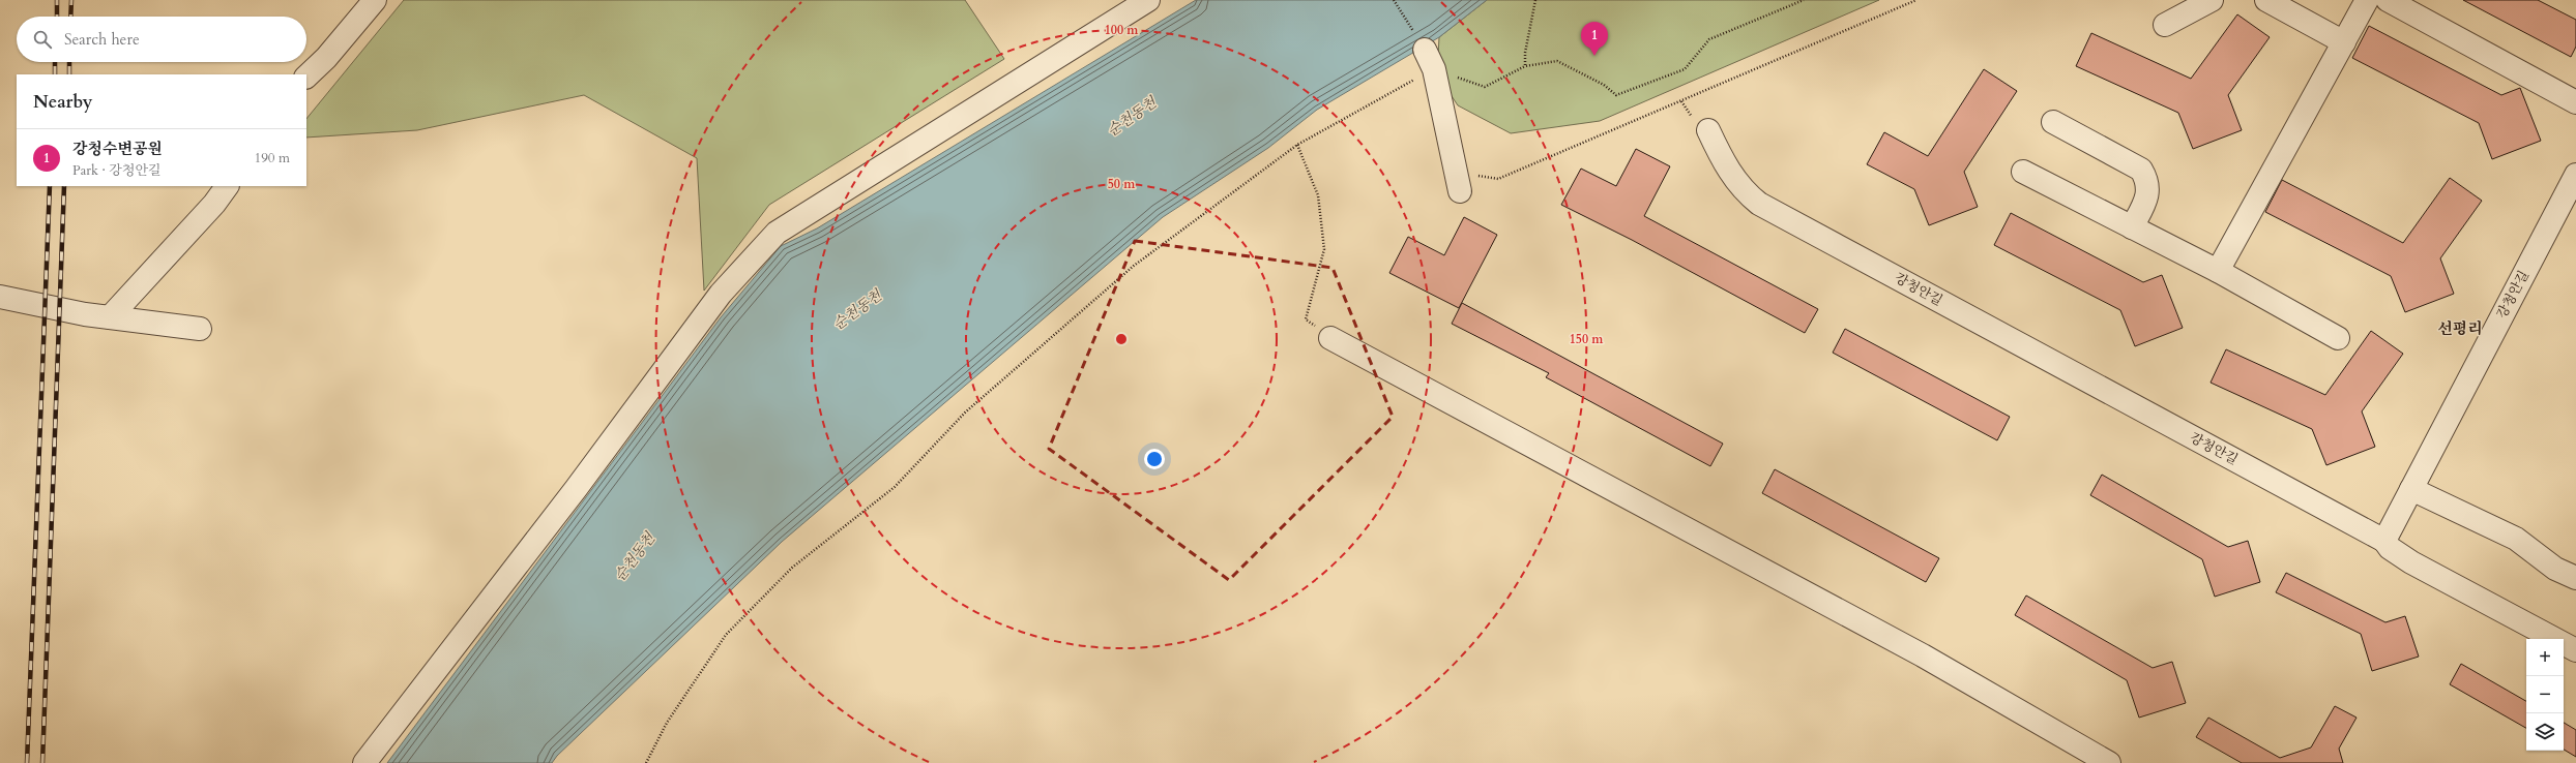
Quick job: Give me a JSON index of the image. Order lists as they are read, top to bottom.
{
  "streets": {
    "street": ["강청안길"]
  },
  "districts": ["선평리"],
  "water": ["순천동천"],
  "page": {
    "search": "Search here",
    "pins": "1",
    "heading": "Nearby",
    "list": [
      {
        "mark": "1",
        "name": "강청수변공원",
        "note": "Park · 강청안길",
        "value": "190 m"
      }
    ],
    "map_buttons": ["+", "−"]
  },
  "rings": ["100 m", "50 m", "150 m"]
}
